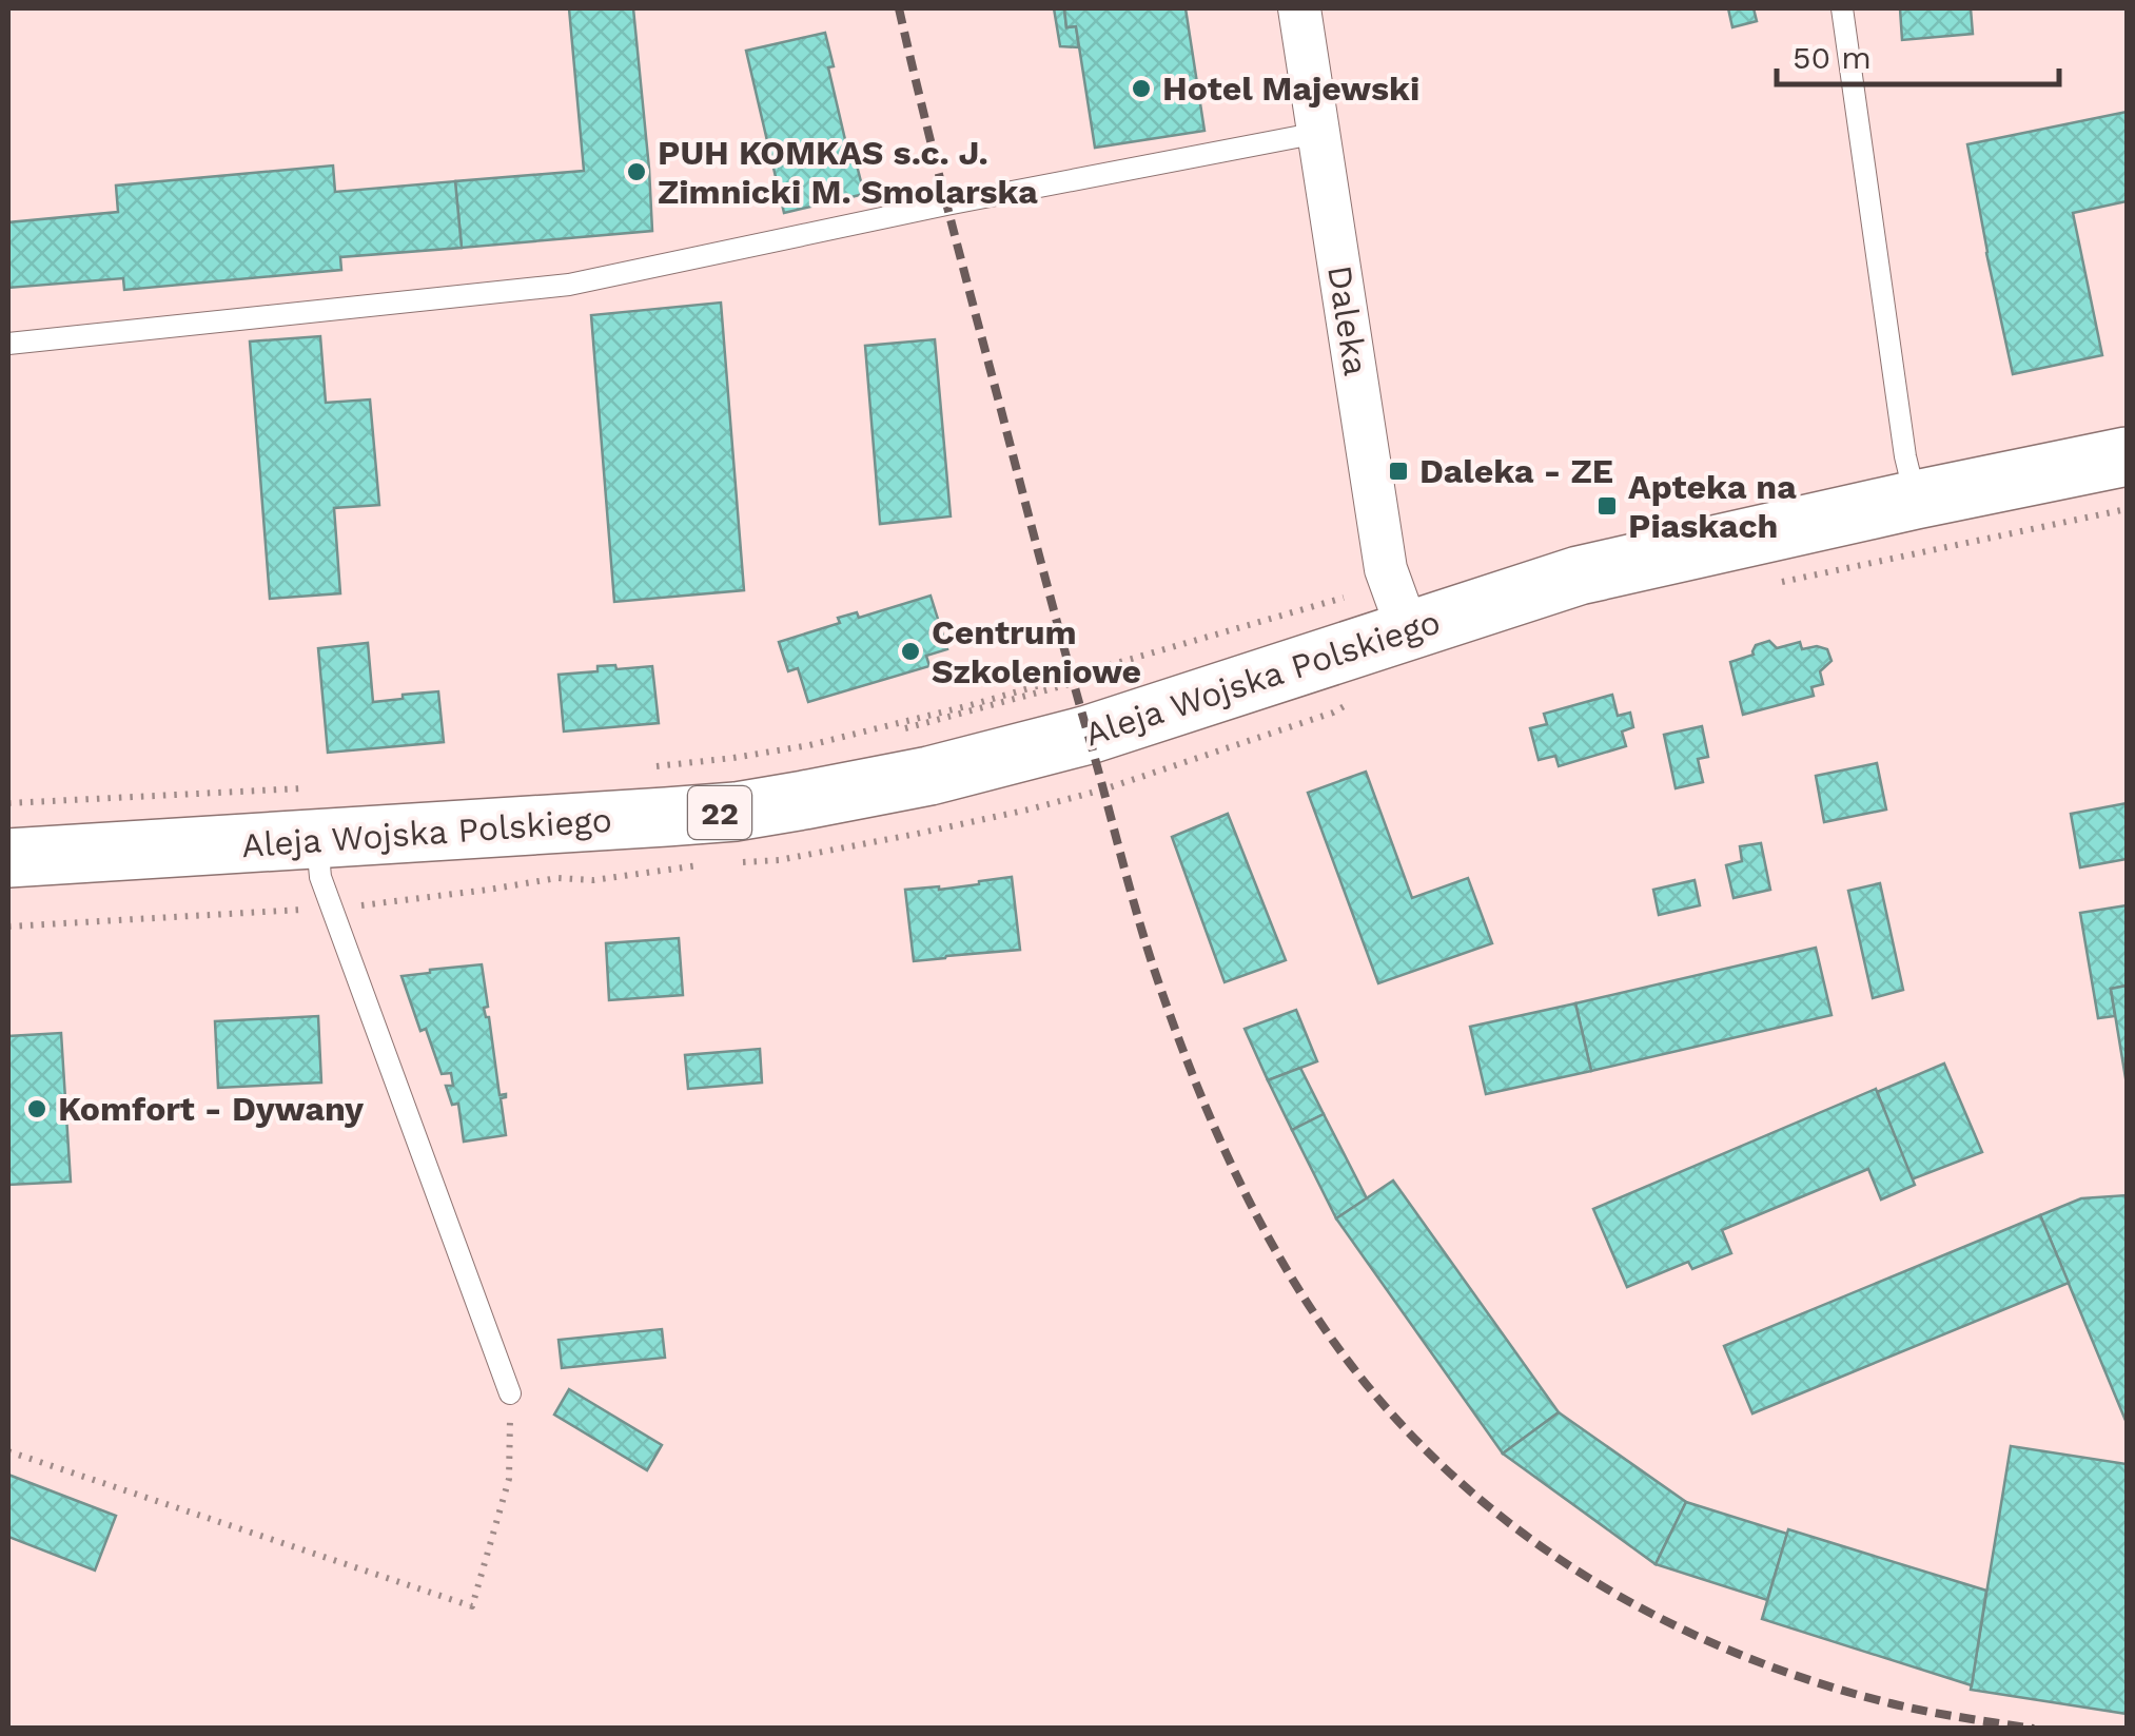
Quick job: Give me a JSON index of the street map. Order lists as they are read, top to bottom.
{
  "streets": {
    "main road": ["Aleja Wojska Polskiego", "22"],
    "street": ["Daleka"]
  },
  "crossings": [
    ["Daleka", "Aleja Wojska Polskiego"]
  ],
  "places": {
    "other": [
      "Hotel Majewski",
      "PUH KOMKAS s.c. J. Zimnicki M. Smolarska",
      "Centrum Szkoleniowe",
      "Komfort - Dywany"
    ],
    "transit": ["Daleka - ZE", "Apteka na Piaskach"]
  },
  "scale_bar": "50 m"
}
